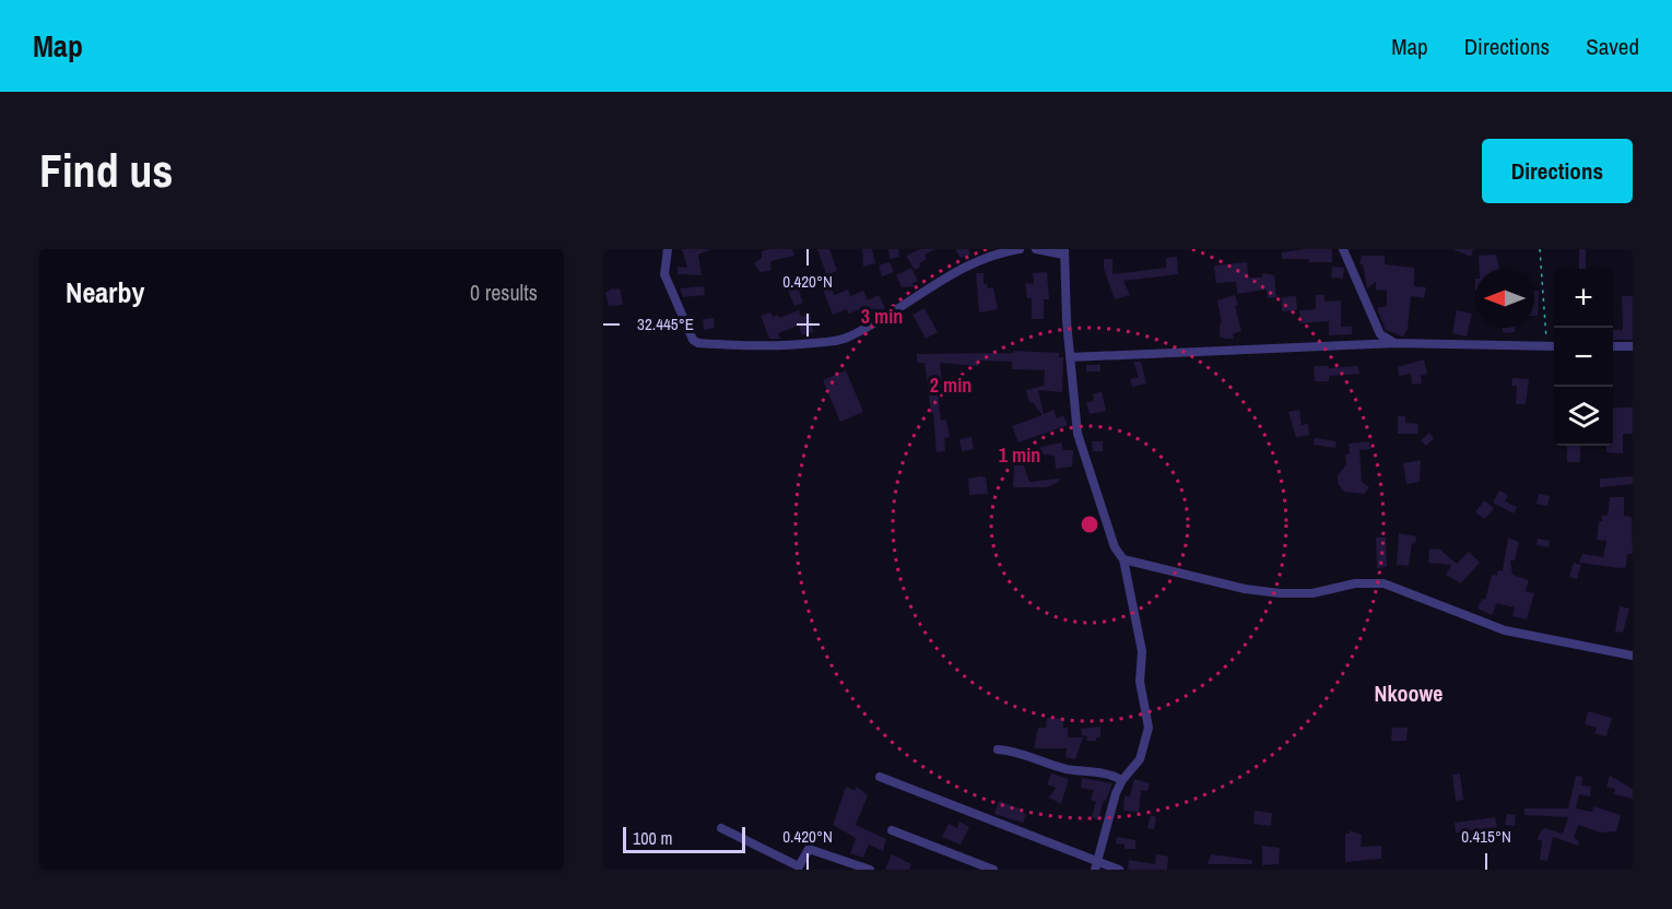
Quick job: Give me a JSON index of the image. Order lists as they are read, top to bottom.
{
  "districts": ["Nkoowe"],
  "scale_bar": "100 m",
  "north": "left",
  "page": {
    "header": "Map",
    "nav": ["Map", "Directions", "Saved"],
    "buttons": "Directions",
    "title": "Find us",
    "heading": ["Nearby", "0 results"],
    "map_buttons": ["+", "−"],
    "scale": "100 m"
  },
  "coordinates": ["0.420°N", "32.445°E", "0.415°N"],
  "rings": ["3 min", "2 min", "1 min"]
}
